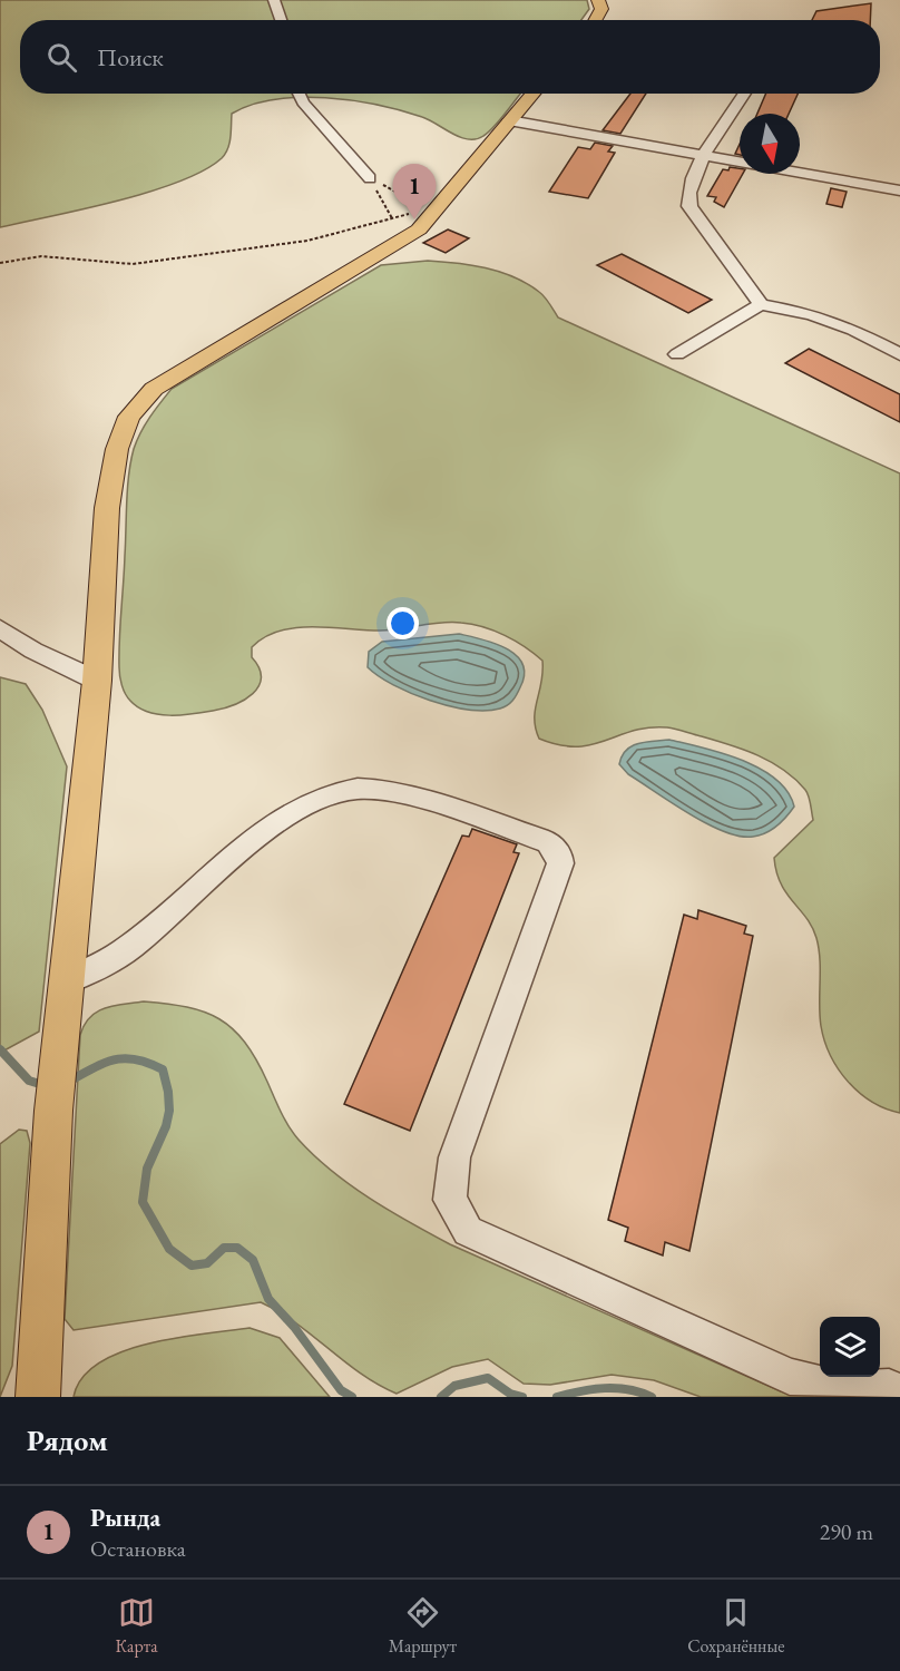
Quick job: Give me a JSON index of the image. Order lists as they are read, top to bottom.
{
  "north": "bottom",
  "page": {
    "search": "Поиск",
    "pins": "1",
    "heading": "Рядом",
    "list": [
      {
        "mark": "1",
        "name": "Рында",
        "note": "Остановка",
        "value": "290 m"
      }
    ],
    "nav": ["Карта", "Маршрут", "Сохранённые"]
  }
}
